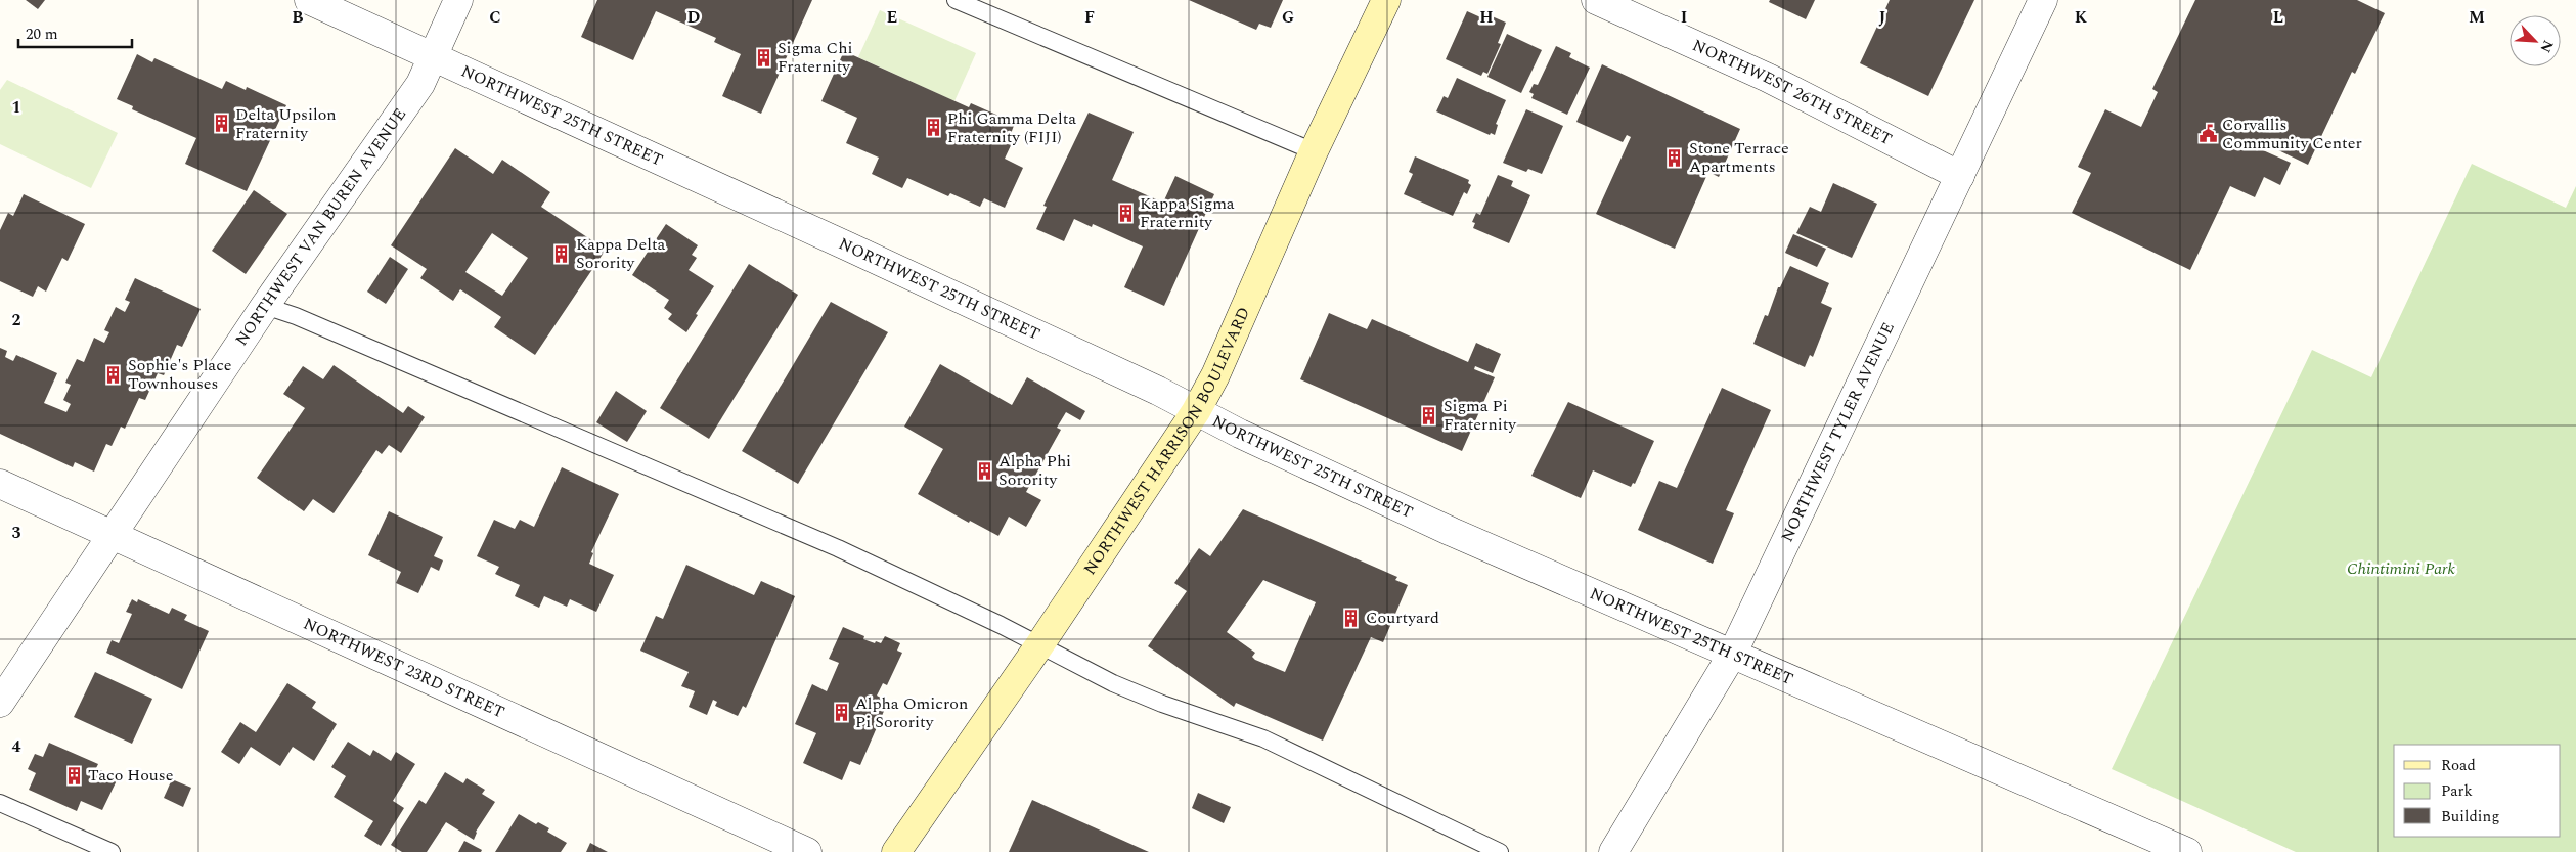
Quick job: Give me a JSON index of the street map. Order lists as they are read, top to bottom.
{
  "streets": {
    "main road": ["NORTHWEST HARRISON BOULEVARD"],
    "street": [
      "NORTHWEST 26TH STREET",
      "NORTHWEST 25TH STREET",
      "NORTHWEST VAN BUREN AVENUE",
      "NORTHWEST TYLER AVENUE",
      "NORTHWEST 23RD STREET"
    ]
  },
  "crossings": [
    ["NORTHWEST 26TH STREET", "NORTHWEST TYLER AVENUE"],
    ["NORTHWEST 25TH STREET", "NORTHWEST VAN BUREN AVENUE"],
    ["NORTHWEST 25TH STREET", "NORTHWEST TYLER AVENUE"],
    ["NORTHWEST 25TH STREET", "NORTHWEST HARRISON BOULEVARD"],
    ["NORTHWEST VAN BUREN AVENUE", "NORTHWEST 23RD STREET"]
  ],
  "parks": ["Chintimini Park"],
  "places": {
    "building": [
      "Sigma Chi Fraternity",
      "Delta Upsilon Fraternity",
      "Phi Gamma Delta Fraternity (FIJI)",
      "Stone Terrace Apartments",
      "Kappa Sigma Fraternity",
      "Kappa Delta Sorority",
      "Sophie's Place Townhouses",
      "Sigma Pi Fraternity",
      "Alpha Phi Sorority",
      "Courtyard",
      "Alpha Omicron Pi Sorority",
      "Taco House"
    ],
    "public building": ["Corvallis Community Center"]
  },
  "legend": ["Road", "Park", "Building"],
  "scale_bar": "20 m",
  "north": "bottom right",
  "grid": {
    "columns": [
      "B",
      "C",
      "D",
      "E",
      "F",
      "G",
      "H",
      "I",
      "J",
      "K",
      "L",
      "M"
    ],
    "rows": [
      "1",
      "2",
      "3",
      "4"
    ]
  }
}
